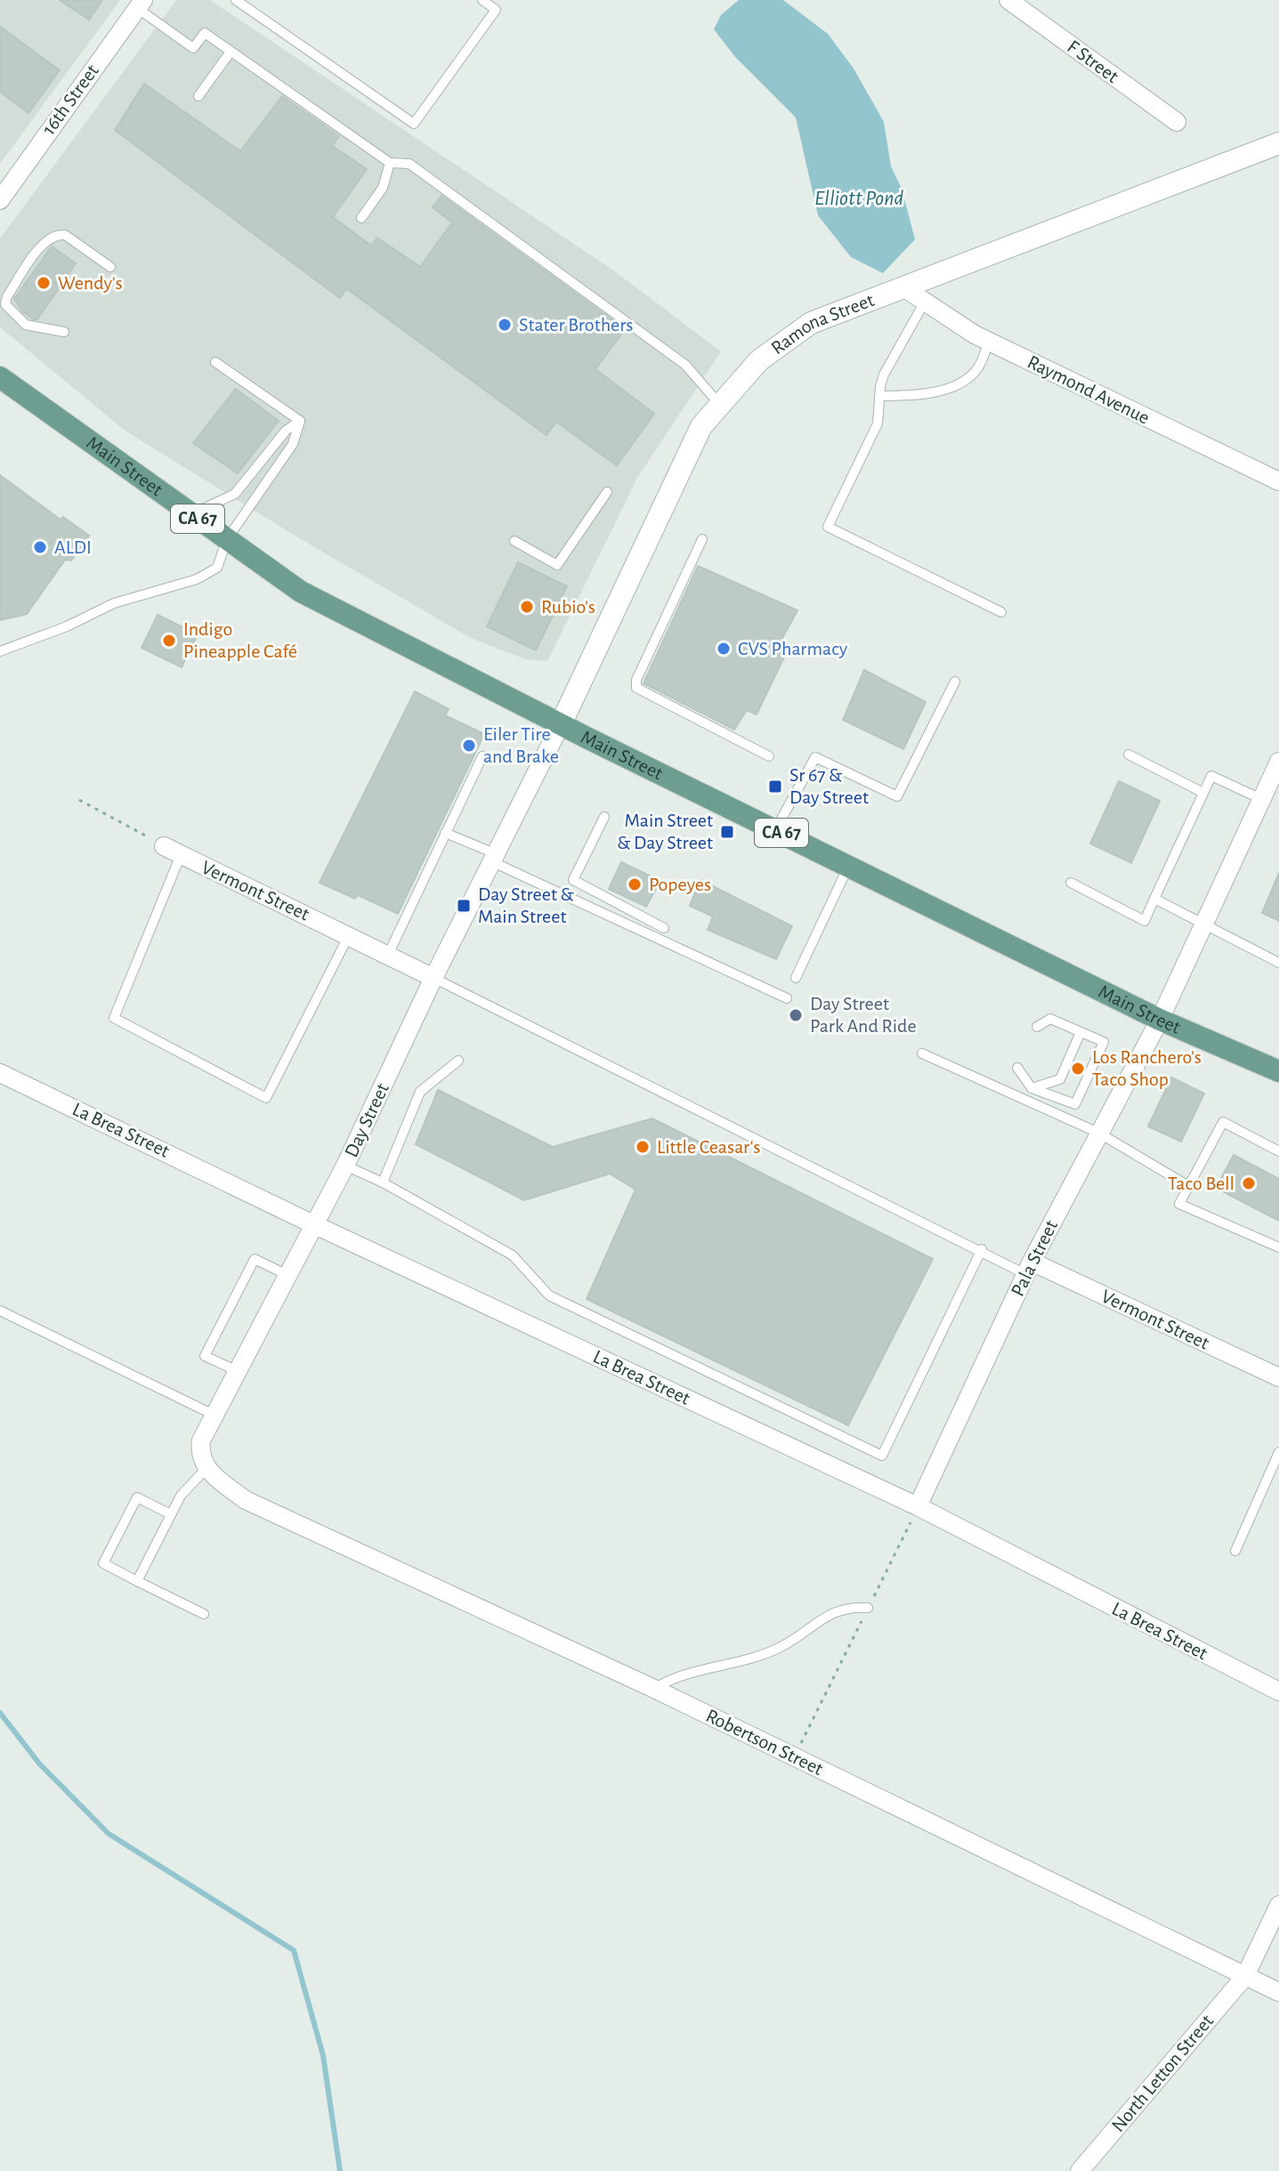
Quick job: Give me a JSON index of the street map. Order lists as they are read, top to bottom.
{
  "streets": {
    "main road": ["Ramona Street", "Main Street", "CA 67"],
    "street": [
      "F Street",
      "16th Street",
      "Raymond Avenue",
      "Vermont Street",
      "Day Street",
      "La Brea Street",
      "Pala Street",
      "Robertson Street",
      "North Letton Street"
    ]
  },
  "crossings": [
    ["Ramona Street", "Raymond Avenue"],
    ["Ramona Street", "Main Street"],
    ["Ramona Street", "Day Street"],
    ["Main Street", "Day Street"],
    ["Main Street", "Pala Street"],
    ["Vermont Street", "Day Street"],
    ["Vermont Street", "Pala Street"],
    ["Day Street", "La Brea Street"],
    ["Day Street", "Robertson Street"],
    ["La Brea Street", "Pala Street"],
    ["Robertson Street", "North Letton Street"]
  ],
  "water": ["Elliott Pond"],
  "places": {
    "other": [
      "Wendy's",
      "Stater Brothers",
      "ALDI",
      "Rubio's",
      "Indigo Pineapple Café",
      "CVS Pharmacy",
      "Eiler Tire and Brake",
      "Popeyes",
      "Day Street Park And Ride",
      "Los Ranchero's Taco Shop",
      "Little Ceasar's",
      "Taco Bell"
    ],
    "transit": ["Sr 67 & Day Street", "Main Street & Day Street", "Day Street & Main Street"]
  }
}
